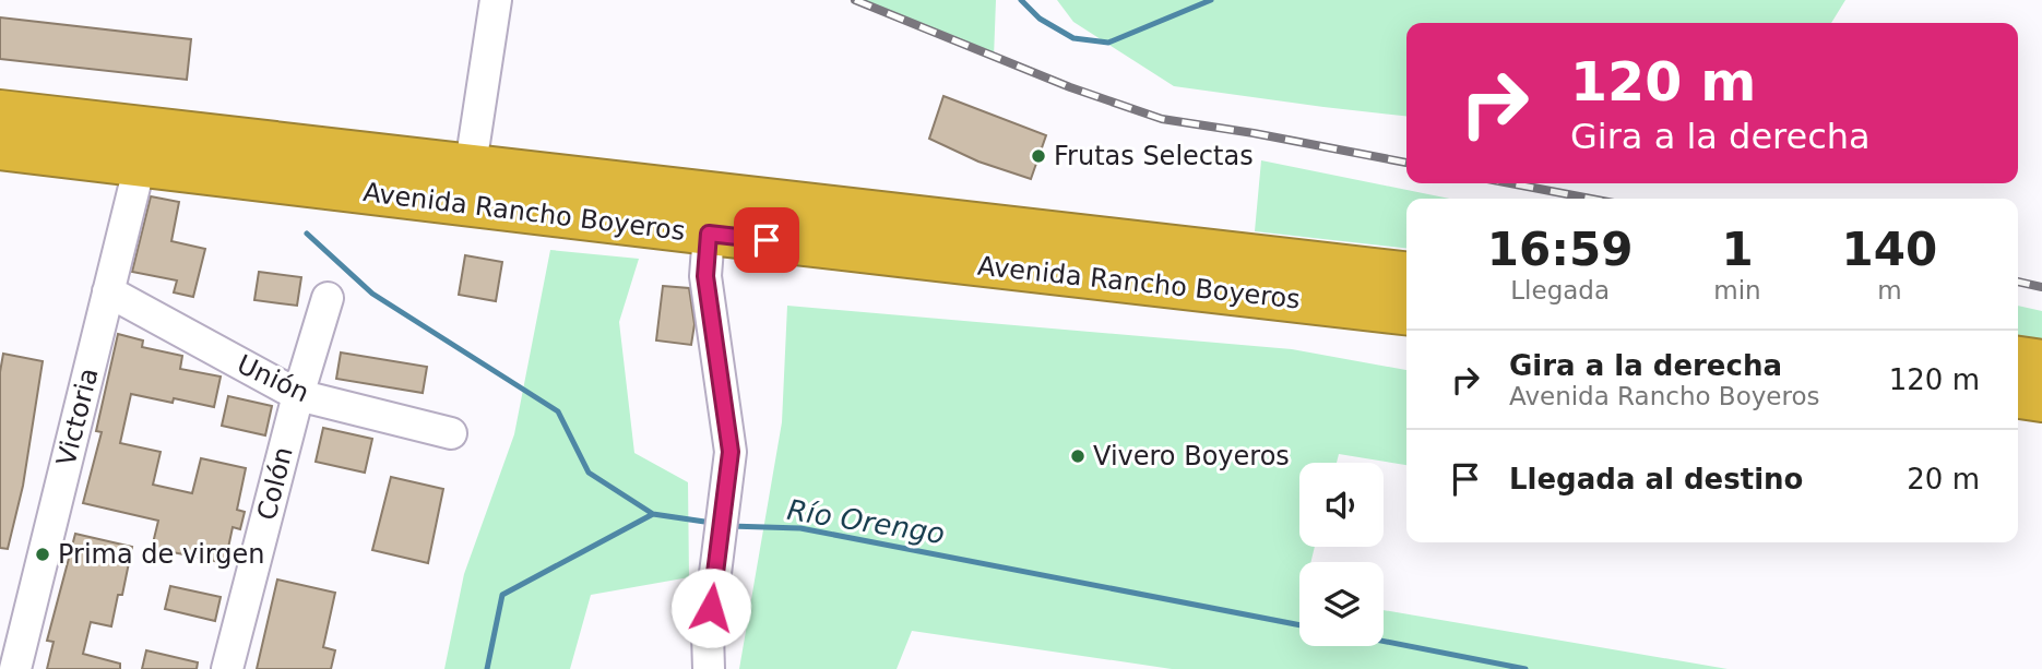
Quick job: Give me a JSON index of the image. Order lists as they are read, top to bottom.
{
  "streets": {
    "highway": ["Avenida Rancho Boyeros"],
    "street": ["Unión", "Victoria", "Colón"]
  },
  "crossings": [
    ["Avenida Rancho Boyeros", "Victoria"],
    ["Unión", "Victoria"],
    ["Unión", "Colón"]
  ],
  "water": ["Río Orengo"],
  "places": ["Frutas Selectas", "Vivero Boyeros", "Prima de virgen"],
  "page": {
    "turn": ["120 m", "Gira a la derecha"],
    "eta": [
      "16:59",
      "Llegada",
      "1",
      "min",
      "140",
      "m"
    ],
    "list": [
      {
        "name": "Gira a la derecha",
        "note": "Avenida Rancho Boyeros",
        "value": "120 m"
      },
      {
        "name": "Llegada al destino",
        "value": "20 m"
      }
    ]
  }
}
